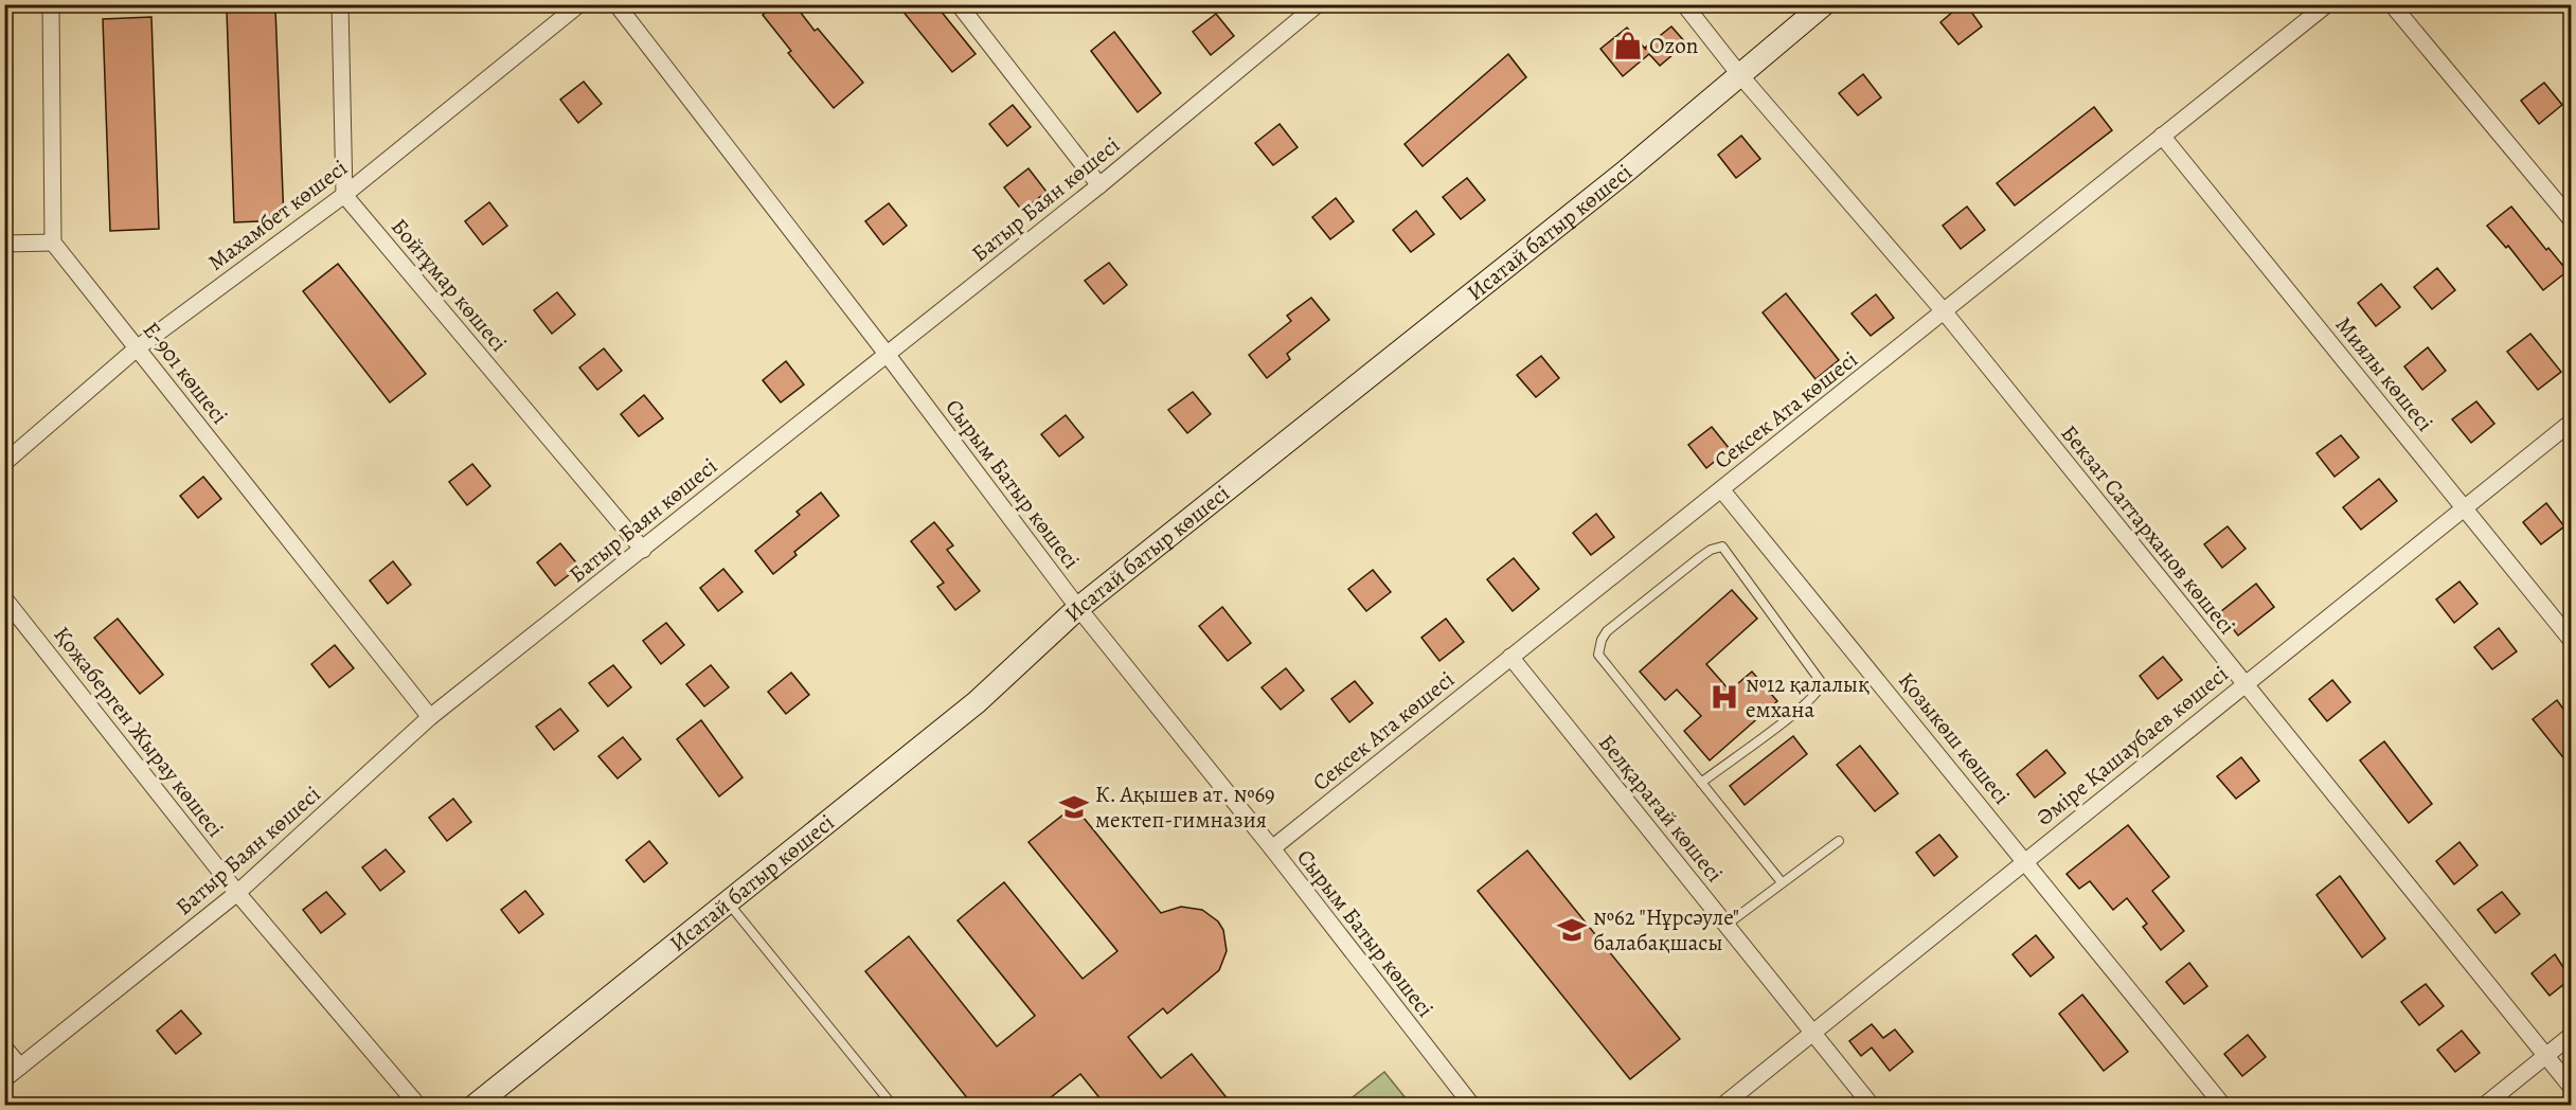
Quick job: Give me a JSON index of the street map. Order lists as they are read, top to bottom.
{
  "streets": {
    "street": [
      "Батыр Баян көшесі",
      "Махамбет көшесі",
      "Исатай батыр көшесі",
      "Бойтұмар көшесі",
      "Е-901 көшесі",
      "Миялы көшесі",
      "Сексек Ата көшесі",
      "Сырым Батыр көшесі",
      "Бекзат Саттарханов көшесі",
      "Қожаберген Жырау көшесі",
      "Қозыкөш көшесі",
      "Әміре Қашаубаев көшесі",
      "Белқарағай көшесі"
    ]
  },
  "crossings": [
    ["Батыр Баян көшесі", "Бойтұмар көшесі"],
    ["Батыр Баян көшесі", "Е-901 көшесі"],
    ["Батыр Баян көшесі", "Сырым Батыр көшесі"],
    ["Батыр Баян көшесі", "Қожаберген Жырау көшесі"],
    ["Махамбет көшесі", "Бойтұмар көшесі"],
    ["Махамбет көшесі", "Е-901 көшесі"],
    ["Исатай батыр көшесі", "Сырым Батыр көшесі"],
    ["Исатай батыр көшесі", "Бекзат Саттарханов көшесі"],
    ["Миялы көшесі", "Сексек Ата көшесі"],
    ["Миялы көшесі", "Әміре Қашаубаев көшесі"],
    ["Сексек Ата көшесі", "Сырым Батыр көшесі"],
    ["Сексек Ата көшесі", "Бекзат Саттарханов көшесі"],
    ["Сексек Ата көшесі", "Қозыкөш көшесі"],
    ["Сексек Ата көшесі", "Белқарағай көшесі"],
    ["Бекзат Саттарханов көшесі", "Әміре Қашаубаев көшесі"],
    ["Қозыкөш көшесі", "Әміре Қашаубаев көшесі"],
    ["Әміре Қашаубаев көшесі", "Белқарағай көшесі"]
  ],
  "places": {
    "shop": ["Ozon"],
    "hospital": ["№12 қалалық емхана"],
    "school or university": ["К. Ақышев ат. №69 мектеп-гимназия", "№62 \"Нұрсәуле\" балабақшасы"]
  }
}
